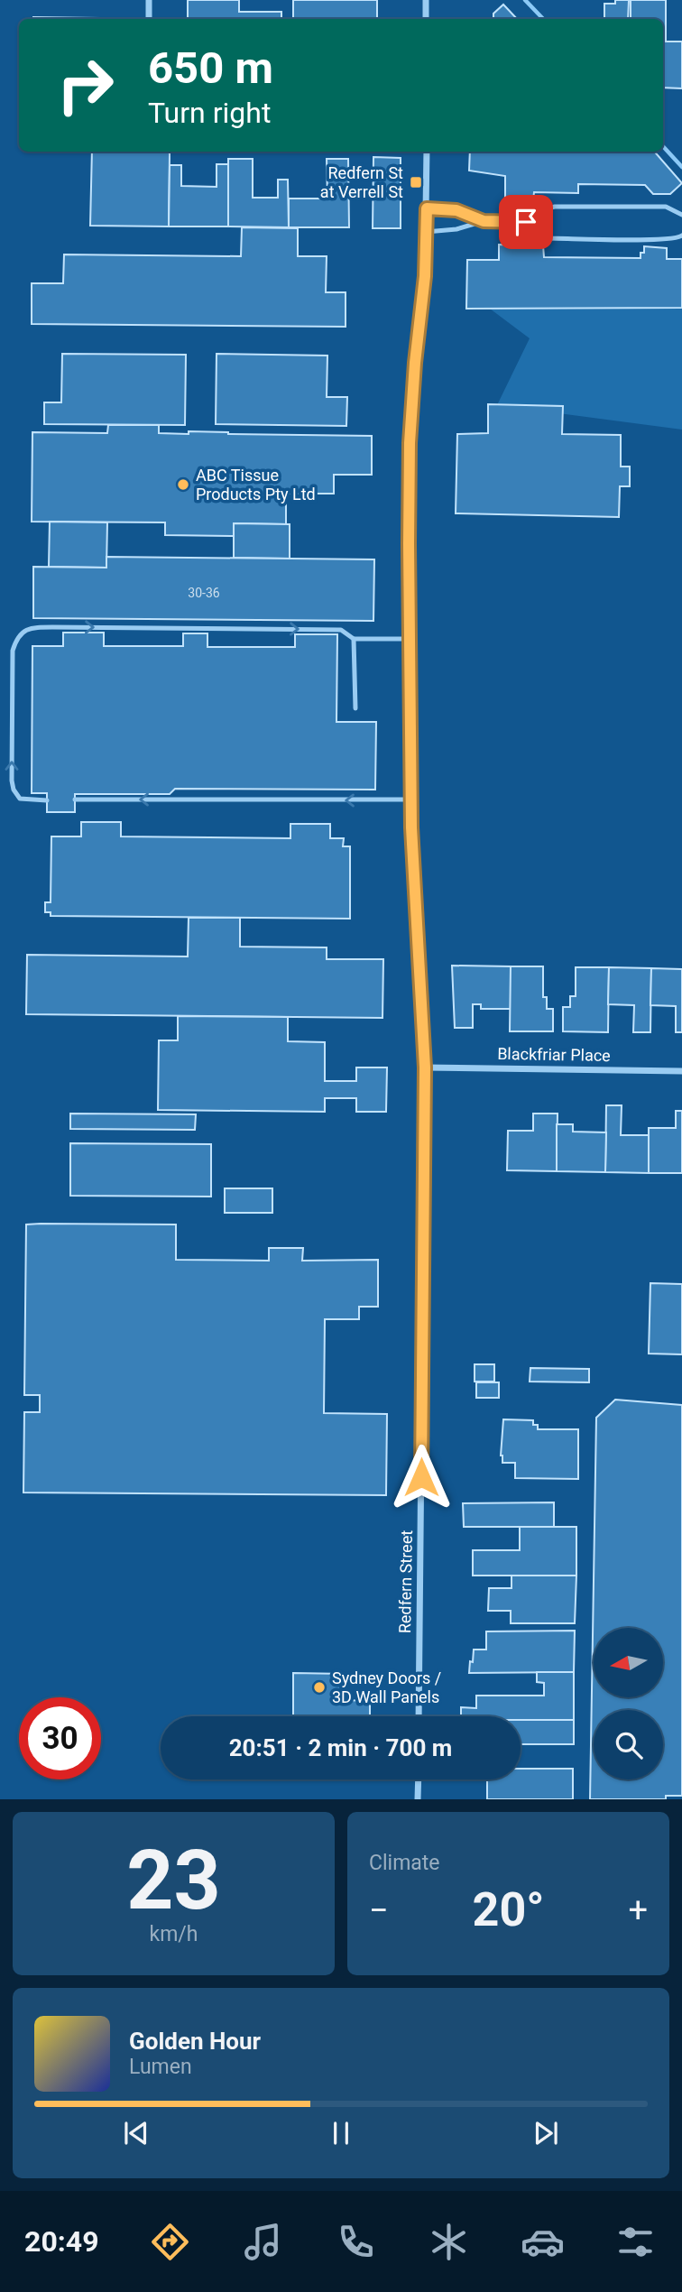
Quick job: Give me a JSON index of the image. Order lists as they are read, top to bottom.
{
  "streets": {
    "street": ["Blackfriar Place", "Redfern Street"]
  },
  "crossings": [
    ["Blackfriar Place", "Redfern Street"]
  ],
  "places": {
    "transit": ["Redfern St at Verrell St"],
    "other": ["ABC Tissue Products Pty Ltd", "Sydney Doors / 3D Wall Panels"]
  },
  "house_numbers": ["30-36"],
  "north": "left",
  "page": {
    "turn": ["650 m", "Turn right"],
    "limit": "30",
    "trip": "20:51 · 2 min · 700 m",
    "tile": [
      ["23", "km/h"],
      "Climate"
    ],
    "heat": ["−", "20°", "+"],
    "song": ["Golden Hour", "Lumen"],
    "tabs": "20:49"
  }
}
